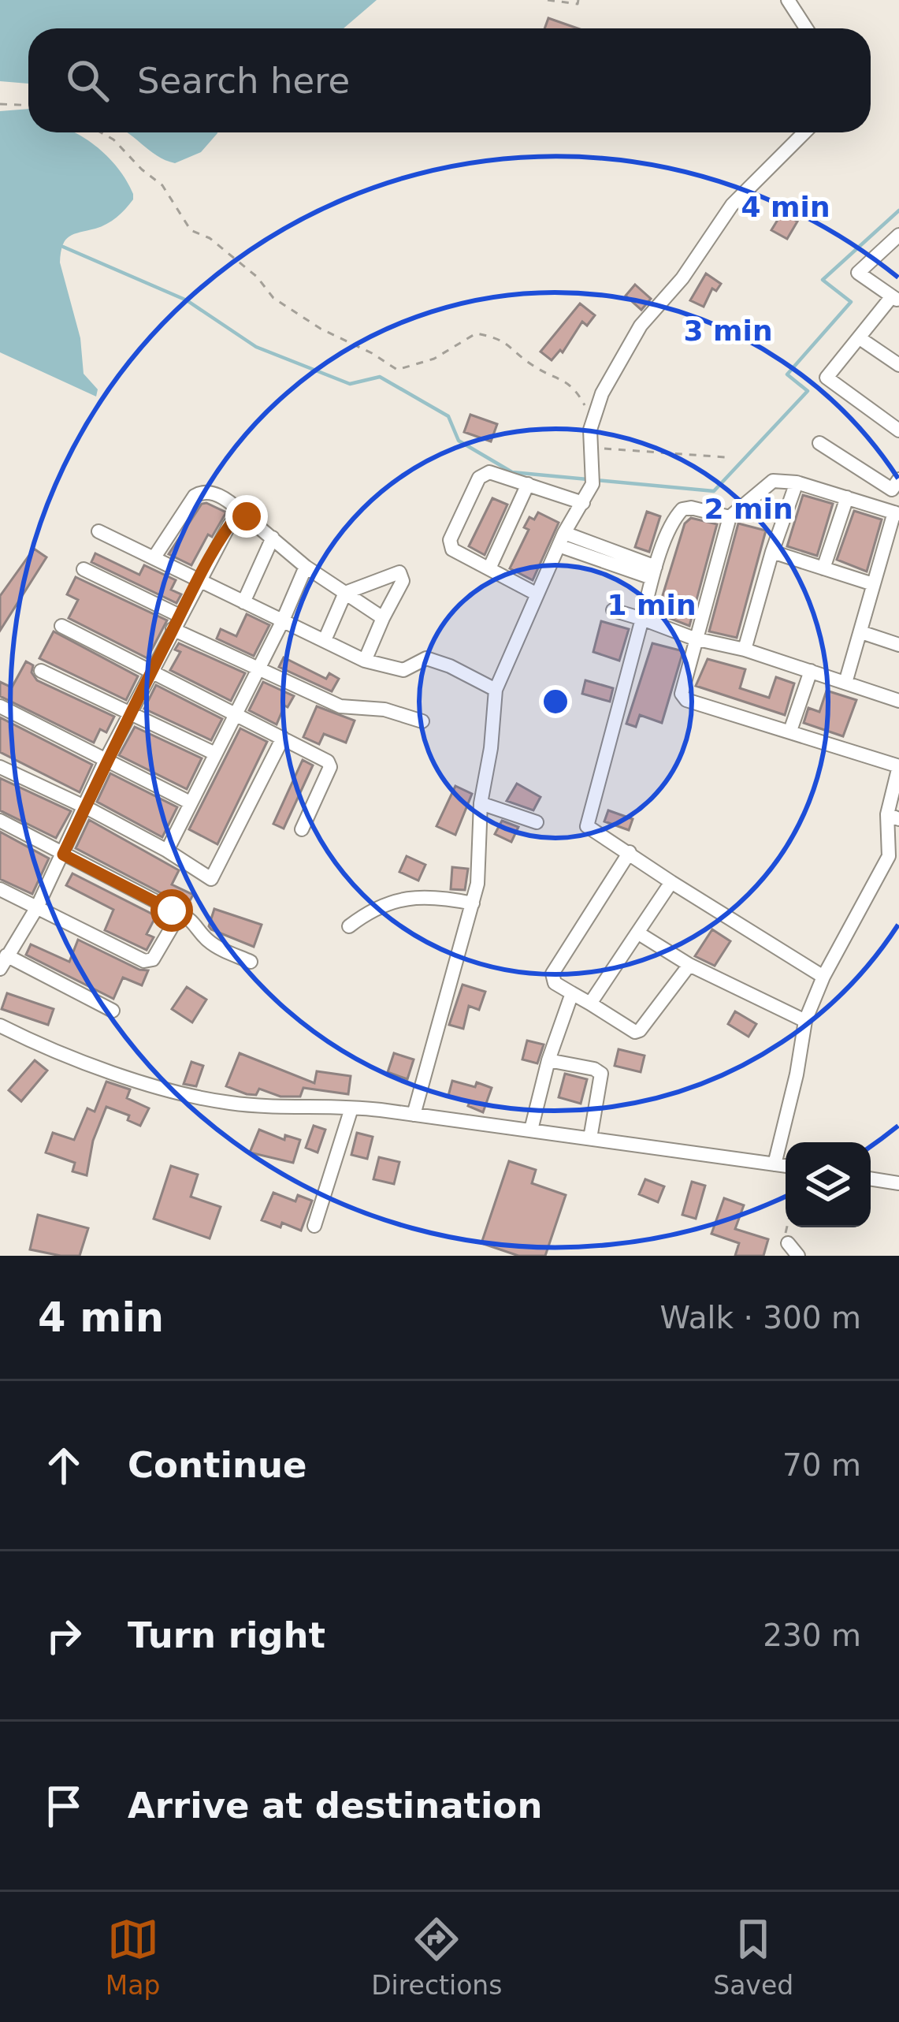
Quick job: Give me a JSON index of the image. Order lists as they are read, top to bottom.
{
  "page": {
    "search": "Search here",
    "heading": ["4 min", "Walk · 300 m"],
    "list": [
      ["Continue", "70 m"],
      ["Turn right", "230 m"],
      "Arrive at destination"
    ],
    "nav": ["Map", "Directions", "Saved"]
  },
  "rings": [
    "4 min",
    "3 min",
    "2 min",
    "1 min"
  ]
}
